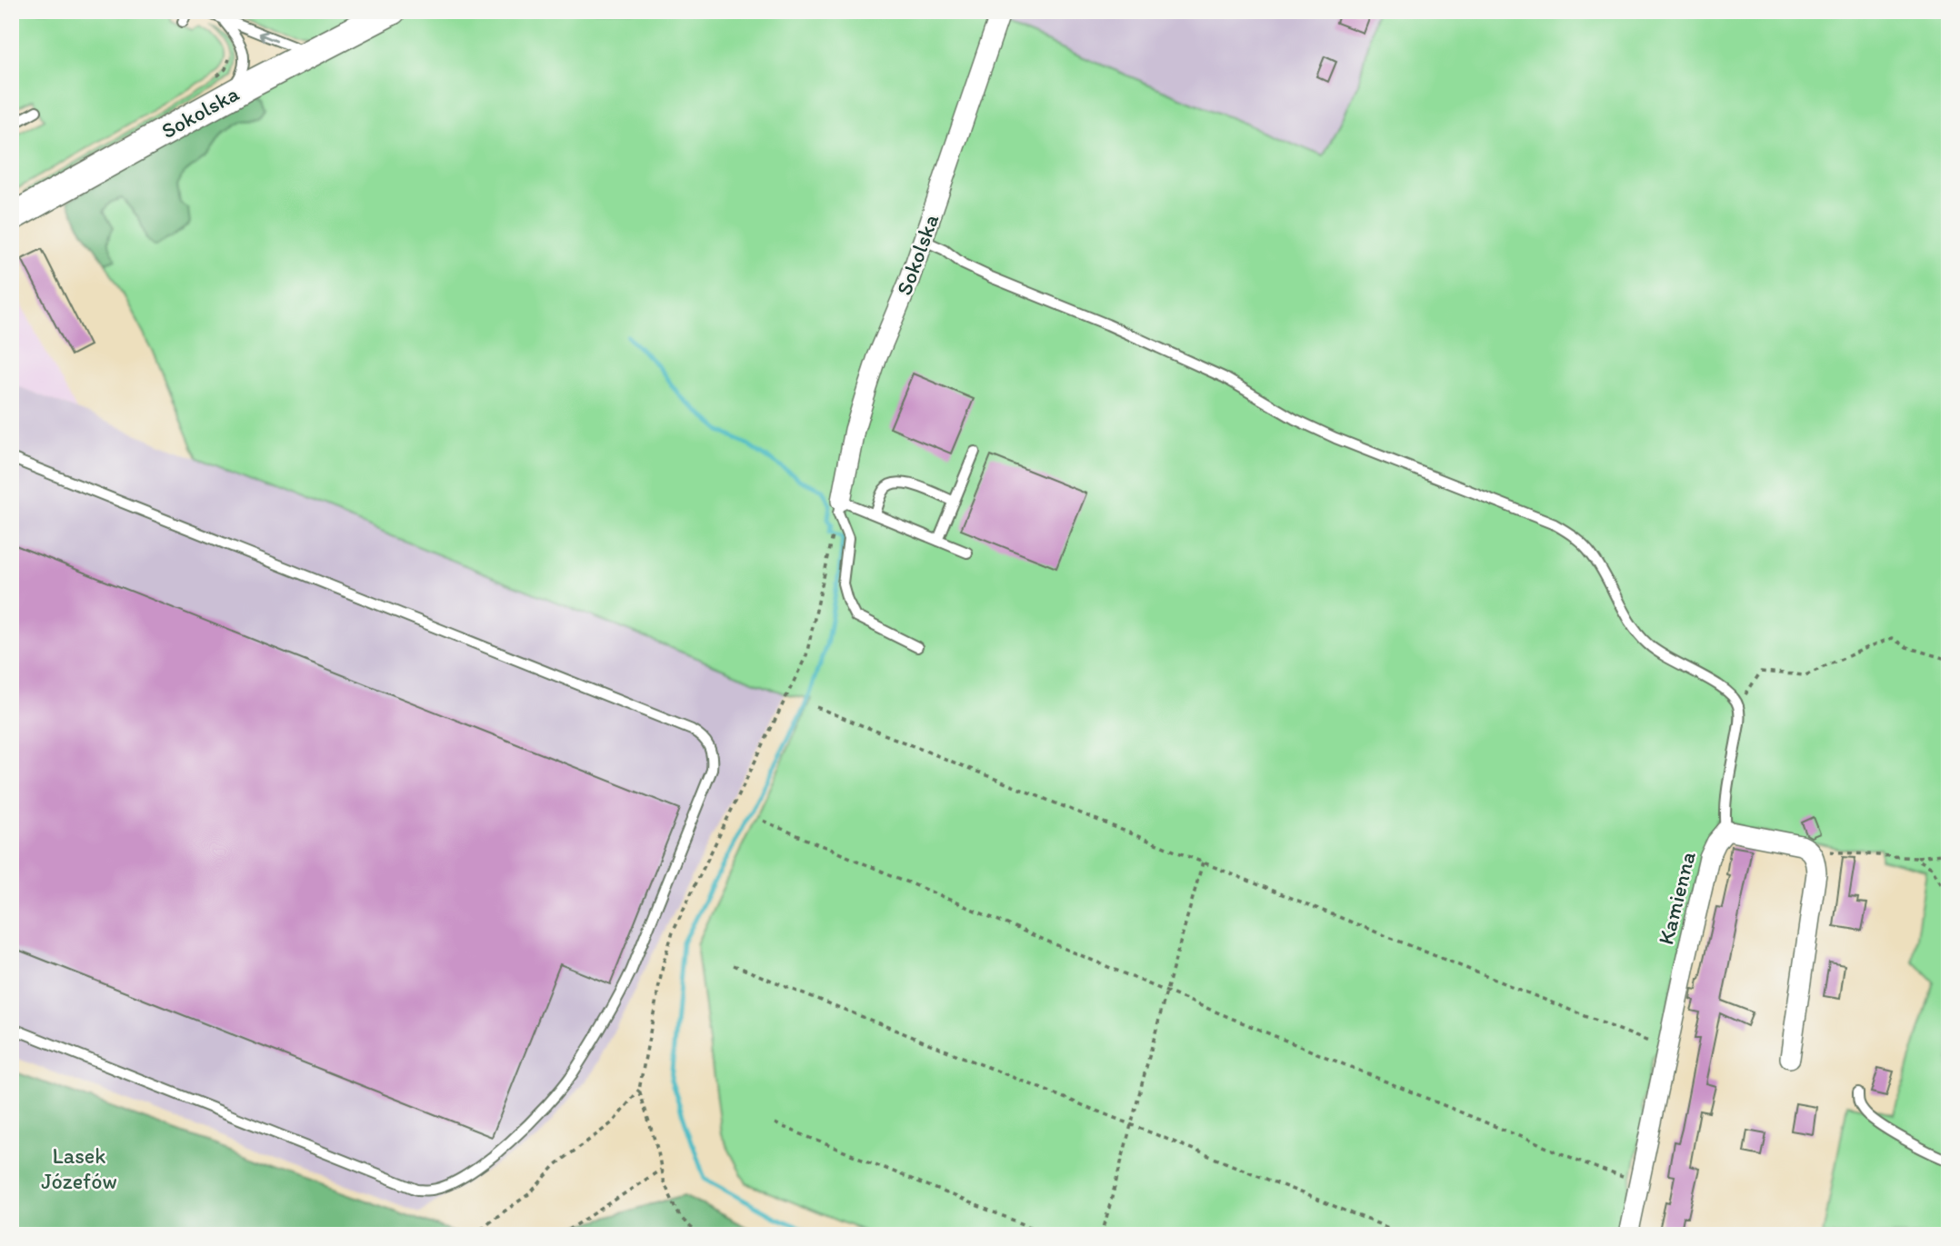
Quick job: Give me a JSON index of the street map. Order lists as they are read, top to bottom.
{
  "streets": {
    "street": ["Sokolska", "Kamienna"]
  },
  "parks": ["Lasek Józefów"]
}
